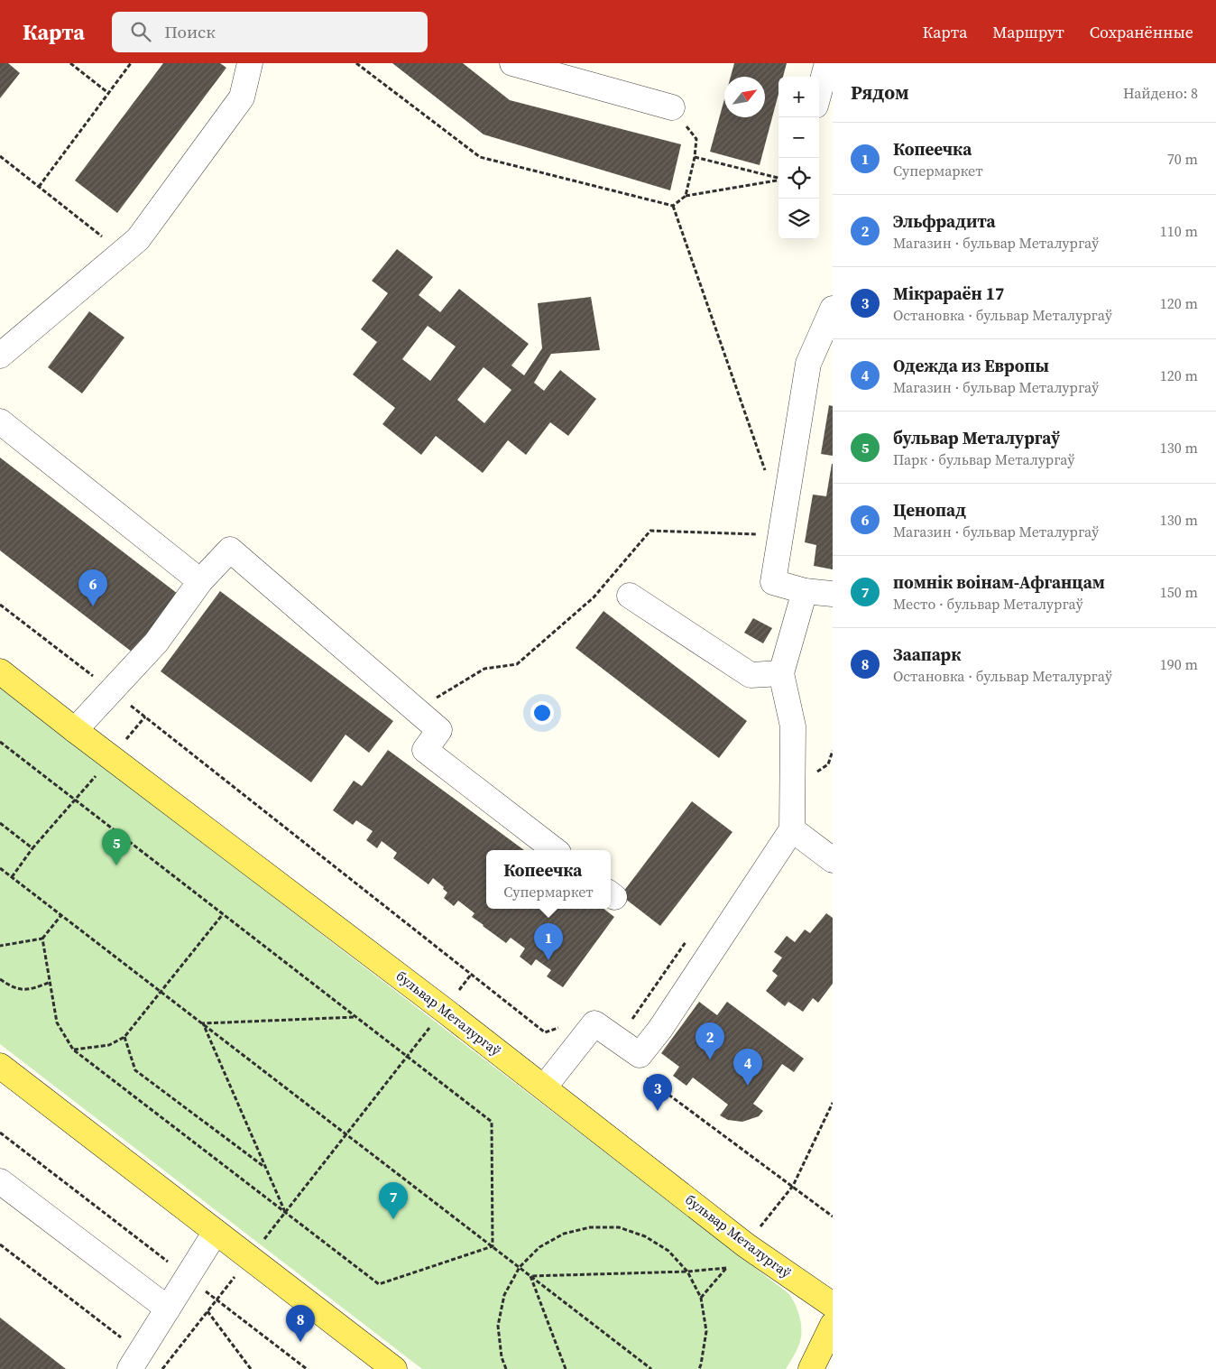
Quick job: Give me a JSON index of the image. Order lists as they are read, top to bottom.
{
  "streets": {
    "main road": ["бульвар Металургаў"]
  },
  "north": "top right",
  "page": {
    "header": "Карта",
    "search": "Поиск",
    "nav": ["Карта", "Маршрут", "Сохранённые"],
    "heading": ["Рядом", "Найдено: 8"],
    "map_buttons": ["+", "−"],
    "list": [
      {
        "mark": "1",
        "name": "Копеечка",
        "note": "Супермаркет",
        "value": "70 m"
      },
      {
        "mark": "2",
        "name": "Эльфрадита",
        "note": "Магазин · бульвар Металургаў",
        "value": "110 m"
      },
      {
        "mark": "3",
        "name": "Мікрараён 17",
        "note": "Остановка · бульвар Металургаў",
        "value": "120 m"
      },
      {
        "mark": "4",
        "name": "Одежда из Европы",
        "note": "Магазин · бульвар Металургаў",
        "value": "120 m"
      },
      {
        "mark": "5",
        "name": "бульвар Металургаў",
        "note": "Парк · бульвар Металургаў",
        "value": "130 m"
      },
      {
        "mark": "6",
        "name": "Ценопад",
        "note": "Магазин · бульвар Металургаў",
        "value": "130 m"
      },
      {
        "mark": "7",
        "name": "помнік воінам-Афганцам",
        "note": "Место · бульвар Металургаў",
        "value": "150 m"
      },
      {
        "mark": "8",
        "name": "Заапарк",
        "note": "Остановка · бульвар Металургаў",
        "value": "190 m"
      }
    ],
    "pins": [
      "6",
      "5",
      "1",
      "2",
      "4",
      "3",
      "7",
      "8"
    ],
    "popup": ["Копеечка", "Супермаркет"]
  }
}
